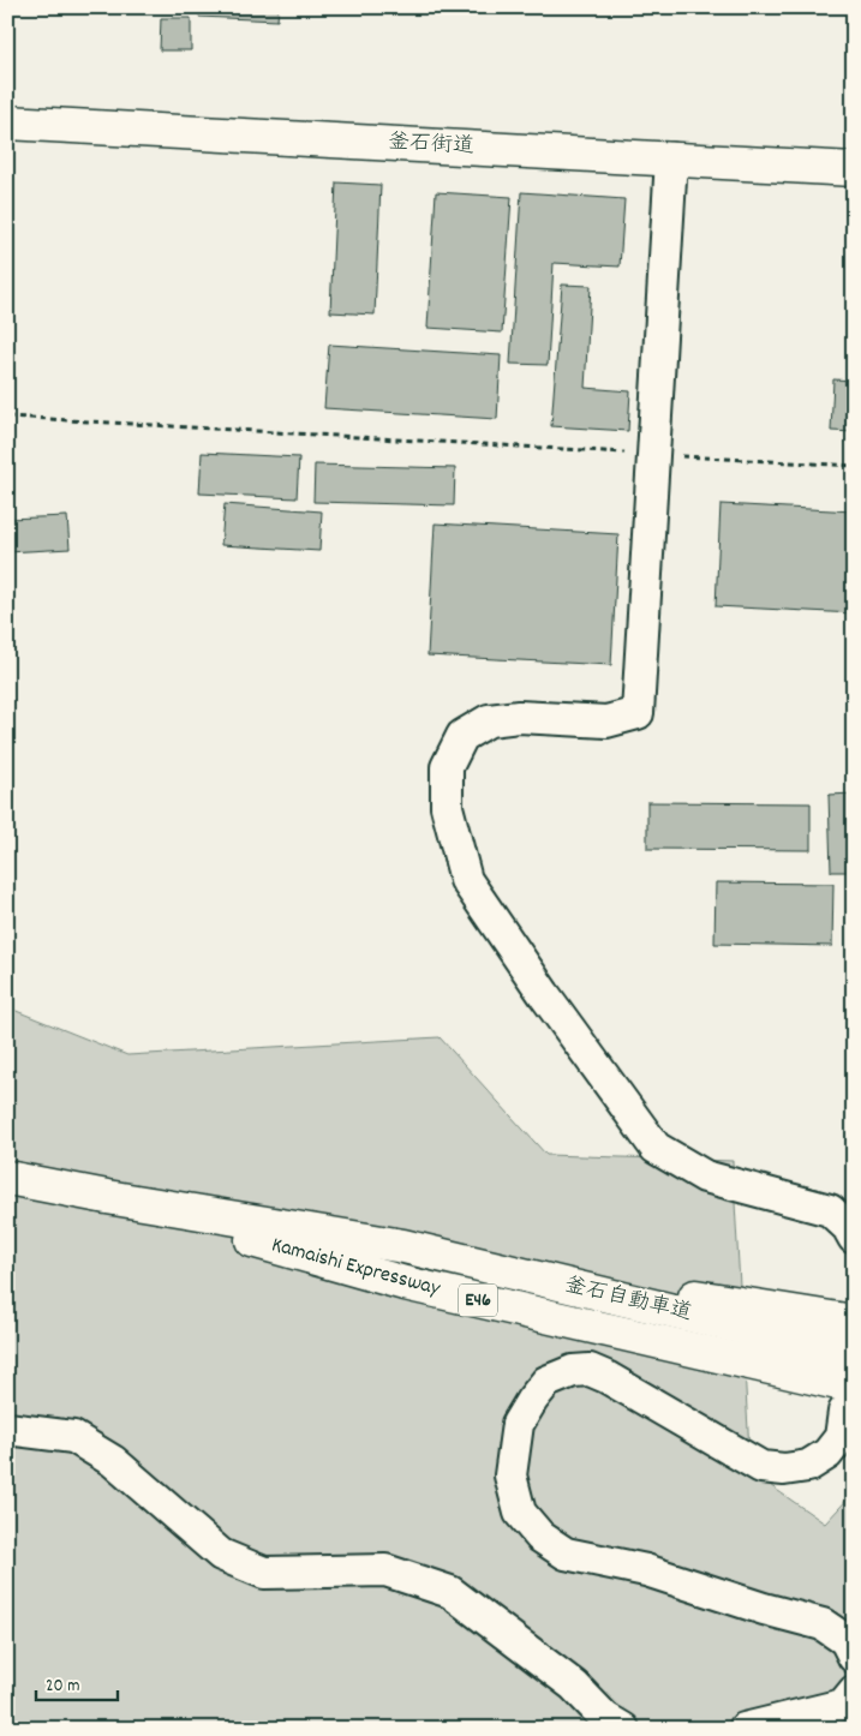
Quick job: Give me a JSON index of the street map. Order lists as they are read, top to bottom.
{
  "streets": {
    "main road": [
      "釜石街道",
      "Kamaishi Expressway",
      "E46",
      "釜石自動車道"
    ]
  },
  "crossings": [
    ["Kamaishi Expressway", "釜石自動車道"]
  ],
  "scale_bar": "20 m"
}
